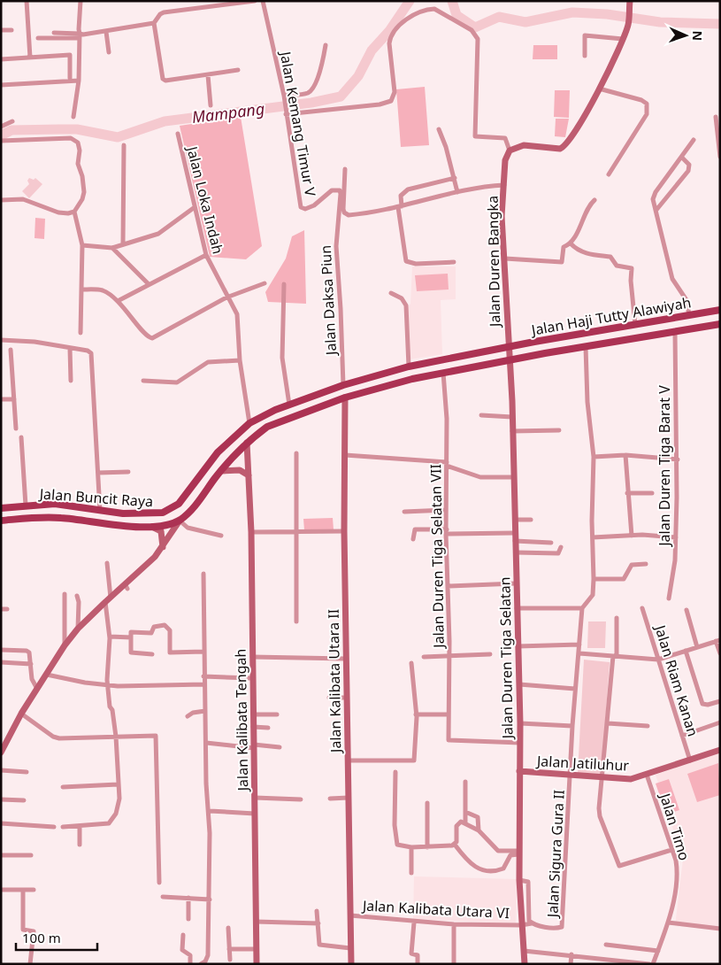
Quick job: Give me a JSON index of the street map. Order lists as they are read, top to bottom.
{
  "streets": {
    "main road": ["Jalan Haji Tutty Alawiyah", "Jalan Buncit Raya"],
    "street": [
      "Jalan Kemang Timur V",
      "Jalan Loka Indah",
      "Jalan Duren Bangka",
      "Jalan Daksa Piun",
      "Jalan Duren Tiga Barat V",
      "Jalan Duren Tiga Selatan VII",
      "Jalan Duren Tiga Selatan",
      "Jalan Kalibata Utara II",
      "Jalan Riam Kanan",
      "Jalan Kalibata Tengah",
      "Jalan Jatiluhur",
      "Jalan Timo",
      "Jalan Sigura Gura II",
      "Jalan Kalibata Utara VI"
    ]
  },
  "crossings": [
    ["Jalan Kemang Timur V", "Jalan Daksa Piun"],
    ["Jalan Loka Indah", "Jalan Buncit Raya"],
    ["Jalan Duren Bangka", "Jalan Haji Tutty Alawiyah"],
    ["Jalan Duren Bangka", "Jalan Duren Tiga Selatan"],
    ["Jalan Daksa Piun", "Jalan Haji Tutty Alawiyah"],
    ["Jalan Daksa Piun", "Jalan Buncit Raya"],
    ["Jalan Haji Tutty Alawiyah", "Jalan Duren Tiga Barat V"],
    ["Jalan Haji Tutty Alawiyah", "Jalan Buncit Raya"],
    ["Jalan Haji Tutty Alawiyah", "Jalan Duren Tiga Selatan VII"],
    ["Jalan Haji Tutty Alawiyah", "Jalan Duren Tiga Selatan"],
    ["Jalan Haji Tutty Alawiyah", "Jalan Kalibata Utara II"],
    ["Jalan Haji Tutty Alawiyah", "Jalan Kalibata Tengah"],
    ["Jalan Duren Tiga Selatan VII", "Jalan Duren Tiga Selatan"],
    ["Jalan Duren Tiga Selatan", "Jalan Jatiluhur"],
    ["Jalan Duren Tiga Selatan", "Jalan Sigura Gura II"],
    ["Jalan Duren Tiga Selatan", "Jalan Kalibata Utara VI"],
    ["Jalan Kalibata Utara II", "Jalan Kalibata Utara VI"],
    ["Jalan Riam Kanan", "Jalan Jatiluhur"],
    ["Jalan Jatiluhur", "Jalan Timo"],
    ["Jalan Jatiluhur", "Jalan Sigura Gura II"],
    ["Jalan Sigura Gura II", "Jalan Kalibata Utara VI"]
  ],
  "water": ["Mampang"],
  "scale_bar": "100 m",
  "north": "right"
}
